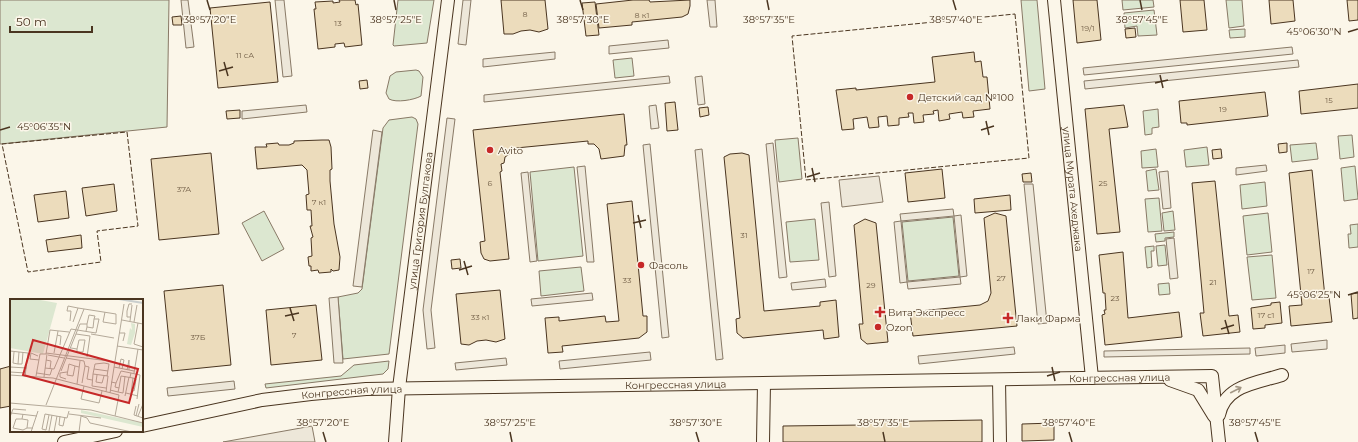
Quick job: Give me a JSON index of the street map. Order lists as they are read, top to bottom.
{
  "streets": {
    "street": ["улица Мурата Ахеджака", "улица Григория Булгакова", "Конгрессная улица"]
  },
  "crossings": [
    ["улица Мурата Ахеджака", "Конгрессная улица"],
    ["улица Григория Булгакова", "Конгрессная улица"]
  ],
  "places": {
    "other": [
      "Детский сад №100",
      "Avito",
      "Фасоль",
      "Ozon"
    ],
    "health": ["Вита Экспресс", "Лаки Фарма"]
  },
  "house_numbers": [
    "8",
    "8 к1",
    "13",
    "19/1",
    "11 сА",
    "15",
    "19",
    "6",
    "25",
    "37А",
    "7 к1",
    "31",
    "17",
    "27",
    "33",
    "21",
    "29",
    "23",
    "17 с1",
    "33 к1",
    "7",
    "37Б"
  ],
  "scale_bar": "50 m",
  "coordinates": [
    "38°57'20\"E",
    "38°57'25\"E",
    "38°57'30\"E",
    "38°57'35\"E",
    "38°57'40\"E",
    "38°57'45\"E",
    "45°06'30\"N",
    "45°06'35\"N",
    "45°06'25\"N"
  ]
}
